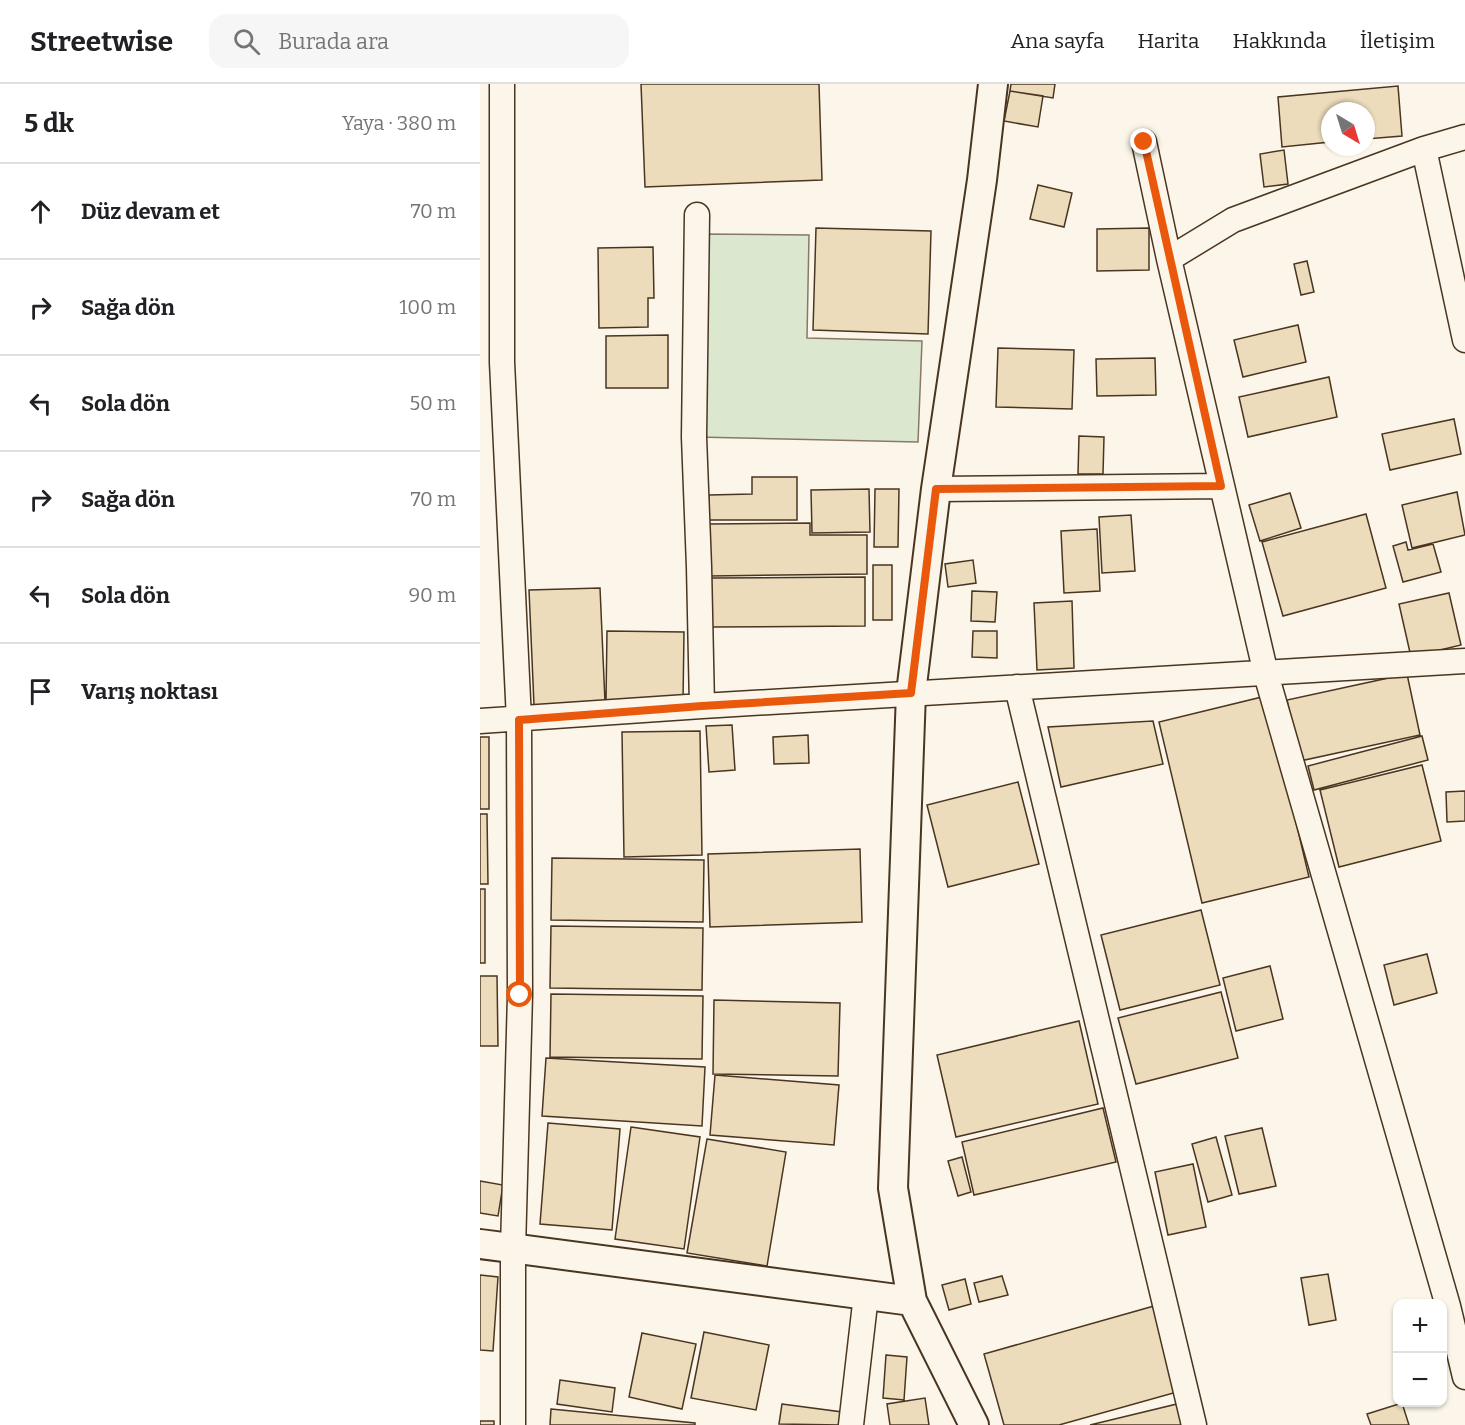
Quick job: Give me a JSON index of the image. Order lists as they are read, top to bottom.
{
  "north": "bottom right",
  "page": {
    "header": "Streetwise",
    "search": "Burada ara",
    "nav": [
      "Ana sayfa",
      "Harita",
      "Hakkında",
      "İletişim"
    ],
    "heading": ["5 dk", "Yaya · 380 m"],
    "list": [
      ["Düz devam et", "70 m"],
      ["Sağa dön", "100 m"],
      ["Sola dön", "50 m"],
      ["Sağa dön", "70 m"],
      ["Sola dön", "90 m"],
      "Varış noktası"
    ],
    "map_buttons": ["+", "−"]
  }
}
